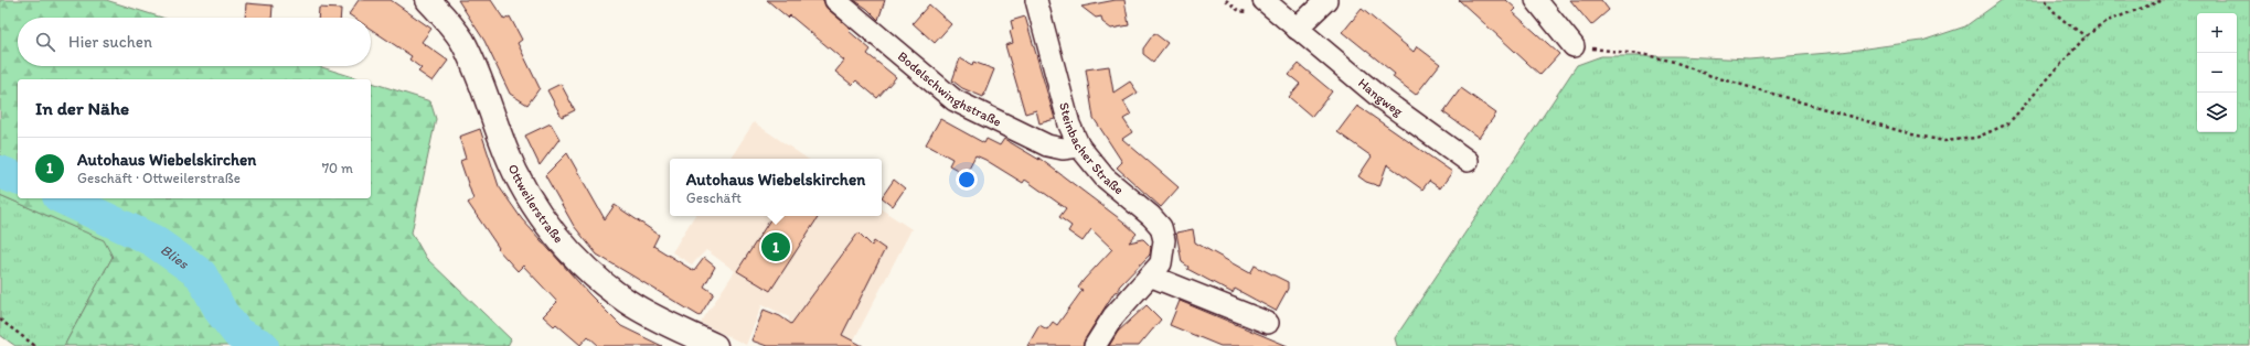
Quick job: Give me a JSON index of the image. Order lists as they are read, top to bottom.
{
  "streets": {
    "main road": ["Ottweilerstraße"],
    "street": ["Bodelschwinghstraße", "Hangweg", "Steinbacher Straße"]
  },
  "crossings": [
    ["Bodelschwinghstraße", "Steinbacher Straße"]
  ],
  "water": ["Blies"],
  "page": {
    "map_buttons": ["+", "−"],
    "search": "Hier suchen",
    "heading": "In der Nähe",
    "list": [
      {
        "mark": "1",
        "name": "Autohaus Wiebelskirchen",
        "note": "Geschäft · Ottweilerstraße",
        "value": "70 m"
      }
    ],
    "popup": ["Autohaus Wiebelskirchen", "Geschäft"],
    "pins": "1"
  }
}
